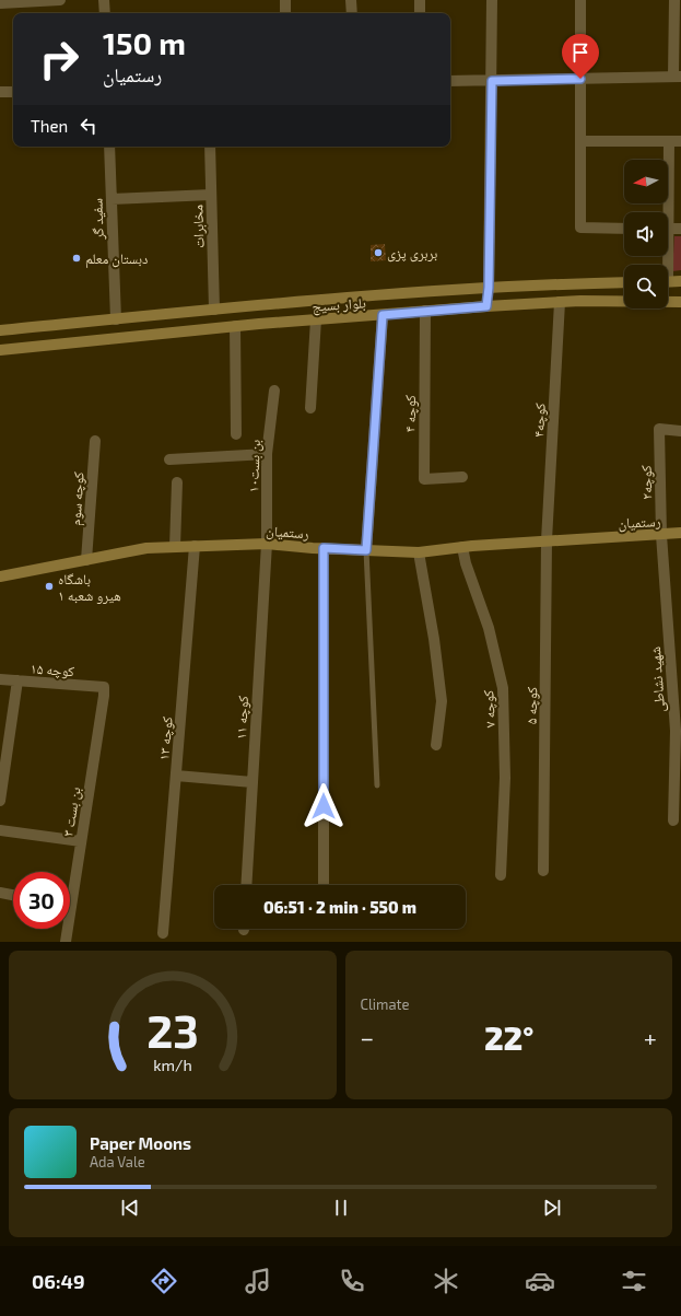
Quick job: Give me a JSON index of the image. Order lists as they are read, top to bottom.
{
  "streets": {
    "main road": ["بلوار بسیج", "رستمیان"],
    "street": [
      "سفید گر",
      "مخابرات",
      "کوچه ۴",
      "کوچه۴",
      "بن بست۱۰",
      "کوچه۲",
      "کوچه سوم",
      "کوچه ۱۵",
      "شهید نشاطی",
      "کوچه ۵",
      "کوچه ۷",
      "کوچه ۱۱",
      "کوچه ۱۳",
      "بن بست ۳"
    ]
  },
  "crossings": [
    ["سفید گر", "بلوار بسیج"],
    ["مخابرات", "بلوار بسیج"],
    ["بلوار بسیج", "کوچه ۴"],
    ["بلوار بسیج", "کوچه۴"],
    ["کوچه۴", "رستمیان"],
    ["کوچه۴", "کوچه ۵"],
    ["بن بست۱۰", "رستمیان"],
    ["بن بست۱۰", "کوچه ۱۱"],
    ["کوچه۲", "رستمیان"],
    ["کوچه۲", "شهید نشاطی"],
    ["کوچه سوم", "رستمیان"],
    ["رستمیان", "شهید نشاطی"],
    ["رستمیان", "کوچه ۵"],
    ["رستمیان", "کوچه ۷"],
    ["رستمیان", "کوچه ۱۱"],
    ["رستمیان", "کوچه ۱۳"],
    ["کوچه ۱۵", "بن بست ۳"]
  ],
  "places": ["بربری پزی", "دبستان معلم", "باشگاه هیرو شعبه ۱"],
  "north": "left",
  "page": {
    "turn": ["150 m", "رستمیان"],
    "then": "Then",
    "limit": "30",
    "trip": "06:51 · 2 min · 550 m",
    "tile": "Climate",
    "heat": ["−", "22°", "+"],
    "song": ["Paper Moons", "Ada Vale"],
    "tabs": "06:49",
    "gauge": ["23", "km/h"]
  }
}
